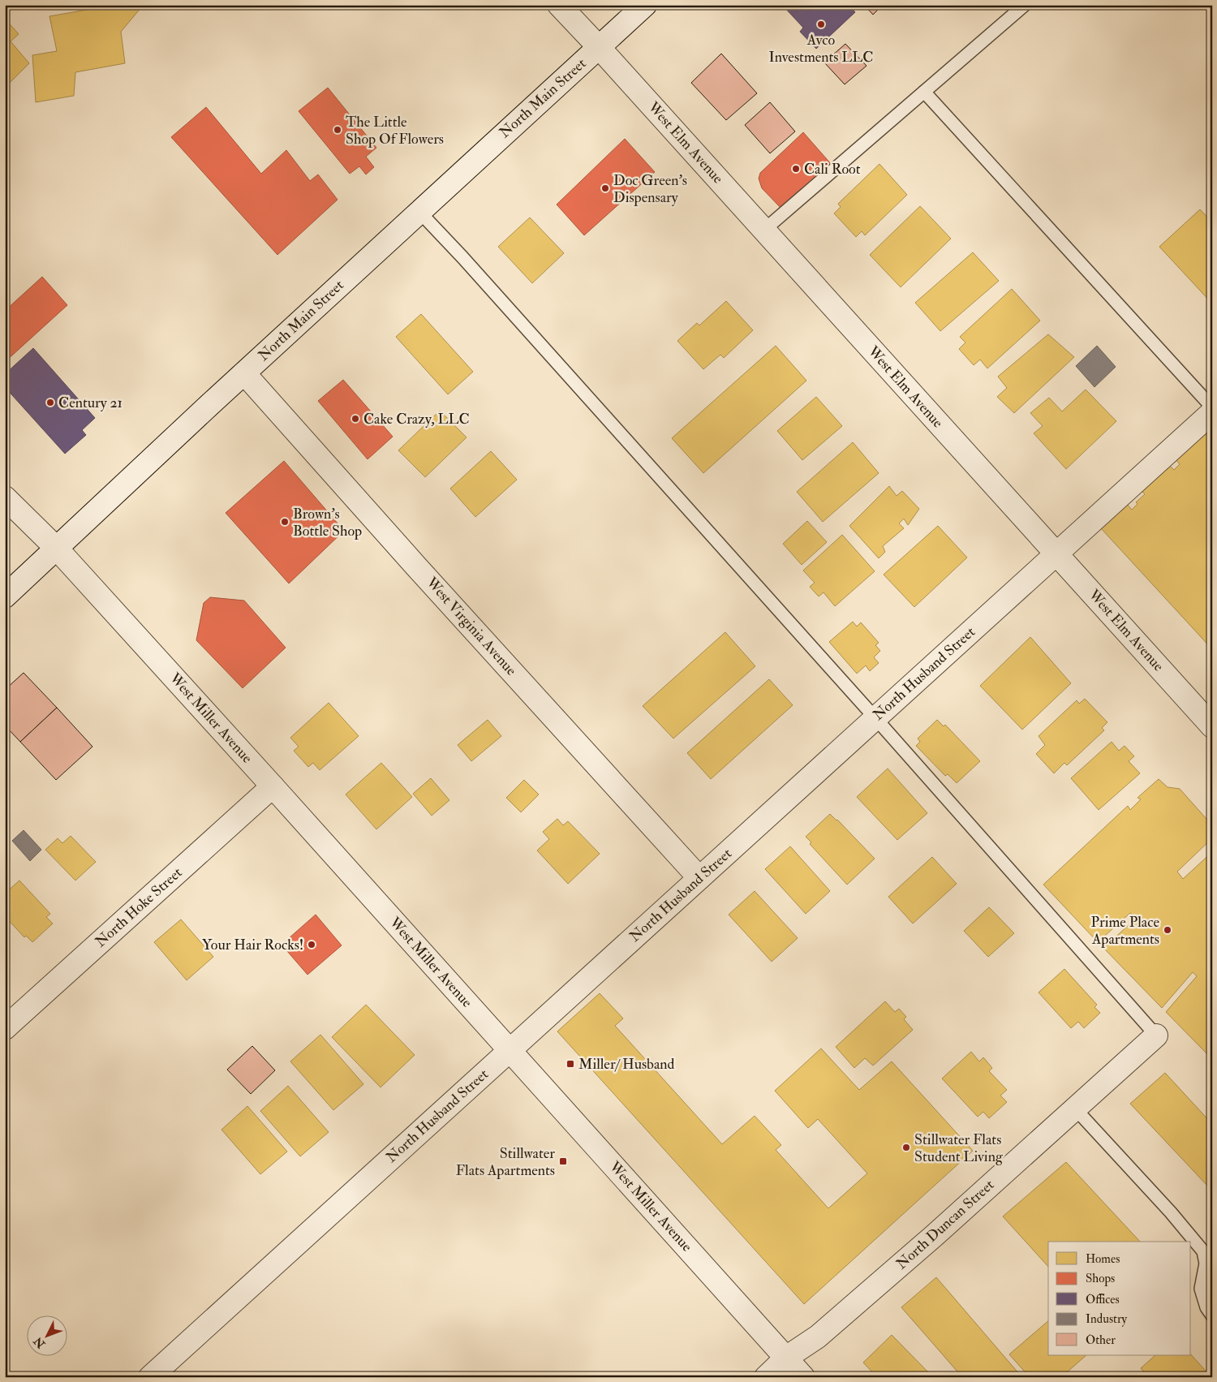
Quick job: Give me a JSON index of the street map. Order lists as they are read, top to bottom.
{
  "streets": {
    "street": [
      "North Main Street",
      "West Elm Avenue",
      "West Virginia Avenue",
      "North Husband Street",
      "West Miller Avenue",
      "North Hoke Street",
      "North Duncan Street"
    ]
  },
  "crossings": [
    ["North Main Street", "West Elm Avenue"],
    ["North Main Street", "West Virginia Avenue"],
    ["North Main Street", "West Miller Avenue"],
    ["West Elm Avenue", "North Husband Street"],
    ["West Virginia Avenue", "North Husband Street"],
    ["North Husband Street", "West Miller Avenue"],
    ["West Miller Avenue", "North Hoke Street"],
    ["West Miller Avenue", "North Duncan Street"]
  ],
  "places": {
    "other": [
      "Avco Investments LLC",
      "The Little Shop Of Flowers",
      "Cali Root",
      "Doc Green's Dispensary",
      "Century 21",
      "Cake Crazy, LLC",
      "Brown's Bottle Shop",
      "Prime Place Apartments",
      "Your Hair Rocks!",
      "Stillwater Flats Student Living"
    ],
    "transit": ["Miller/ Husband", "Stillwater Flats Apartments"]
  },
  "legend": [
    "Homes",
    "Shops",
    "Offices",
    "Industry",
    "Other"
  ],
  "north": "bottom left"
}
